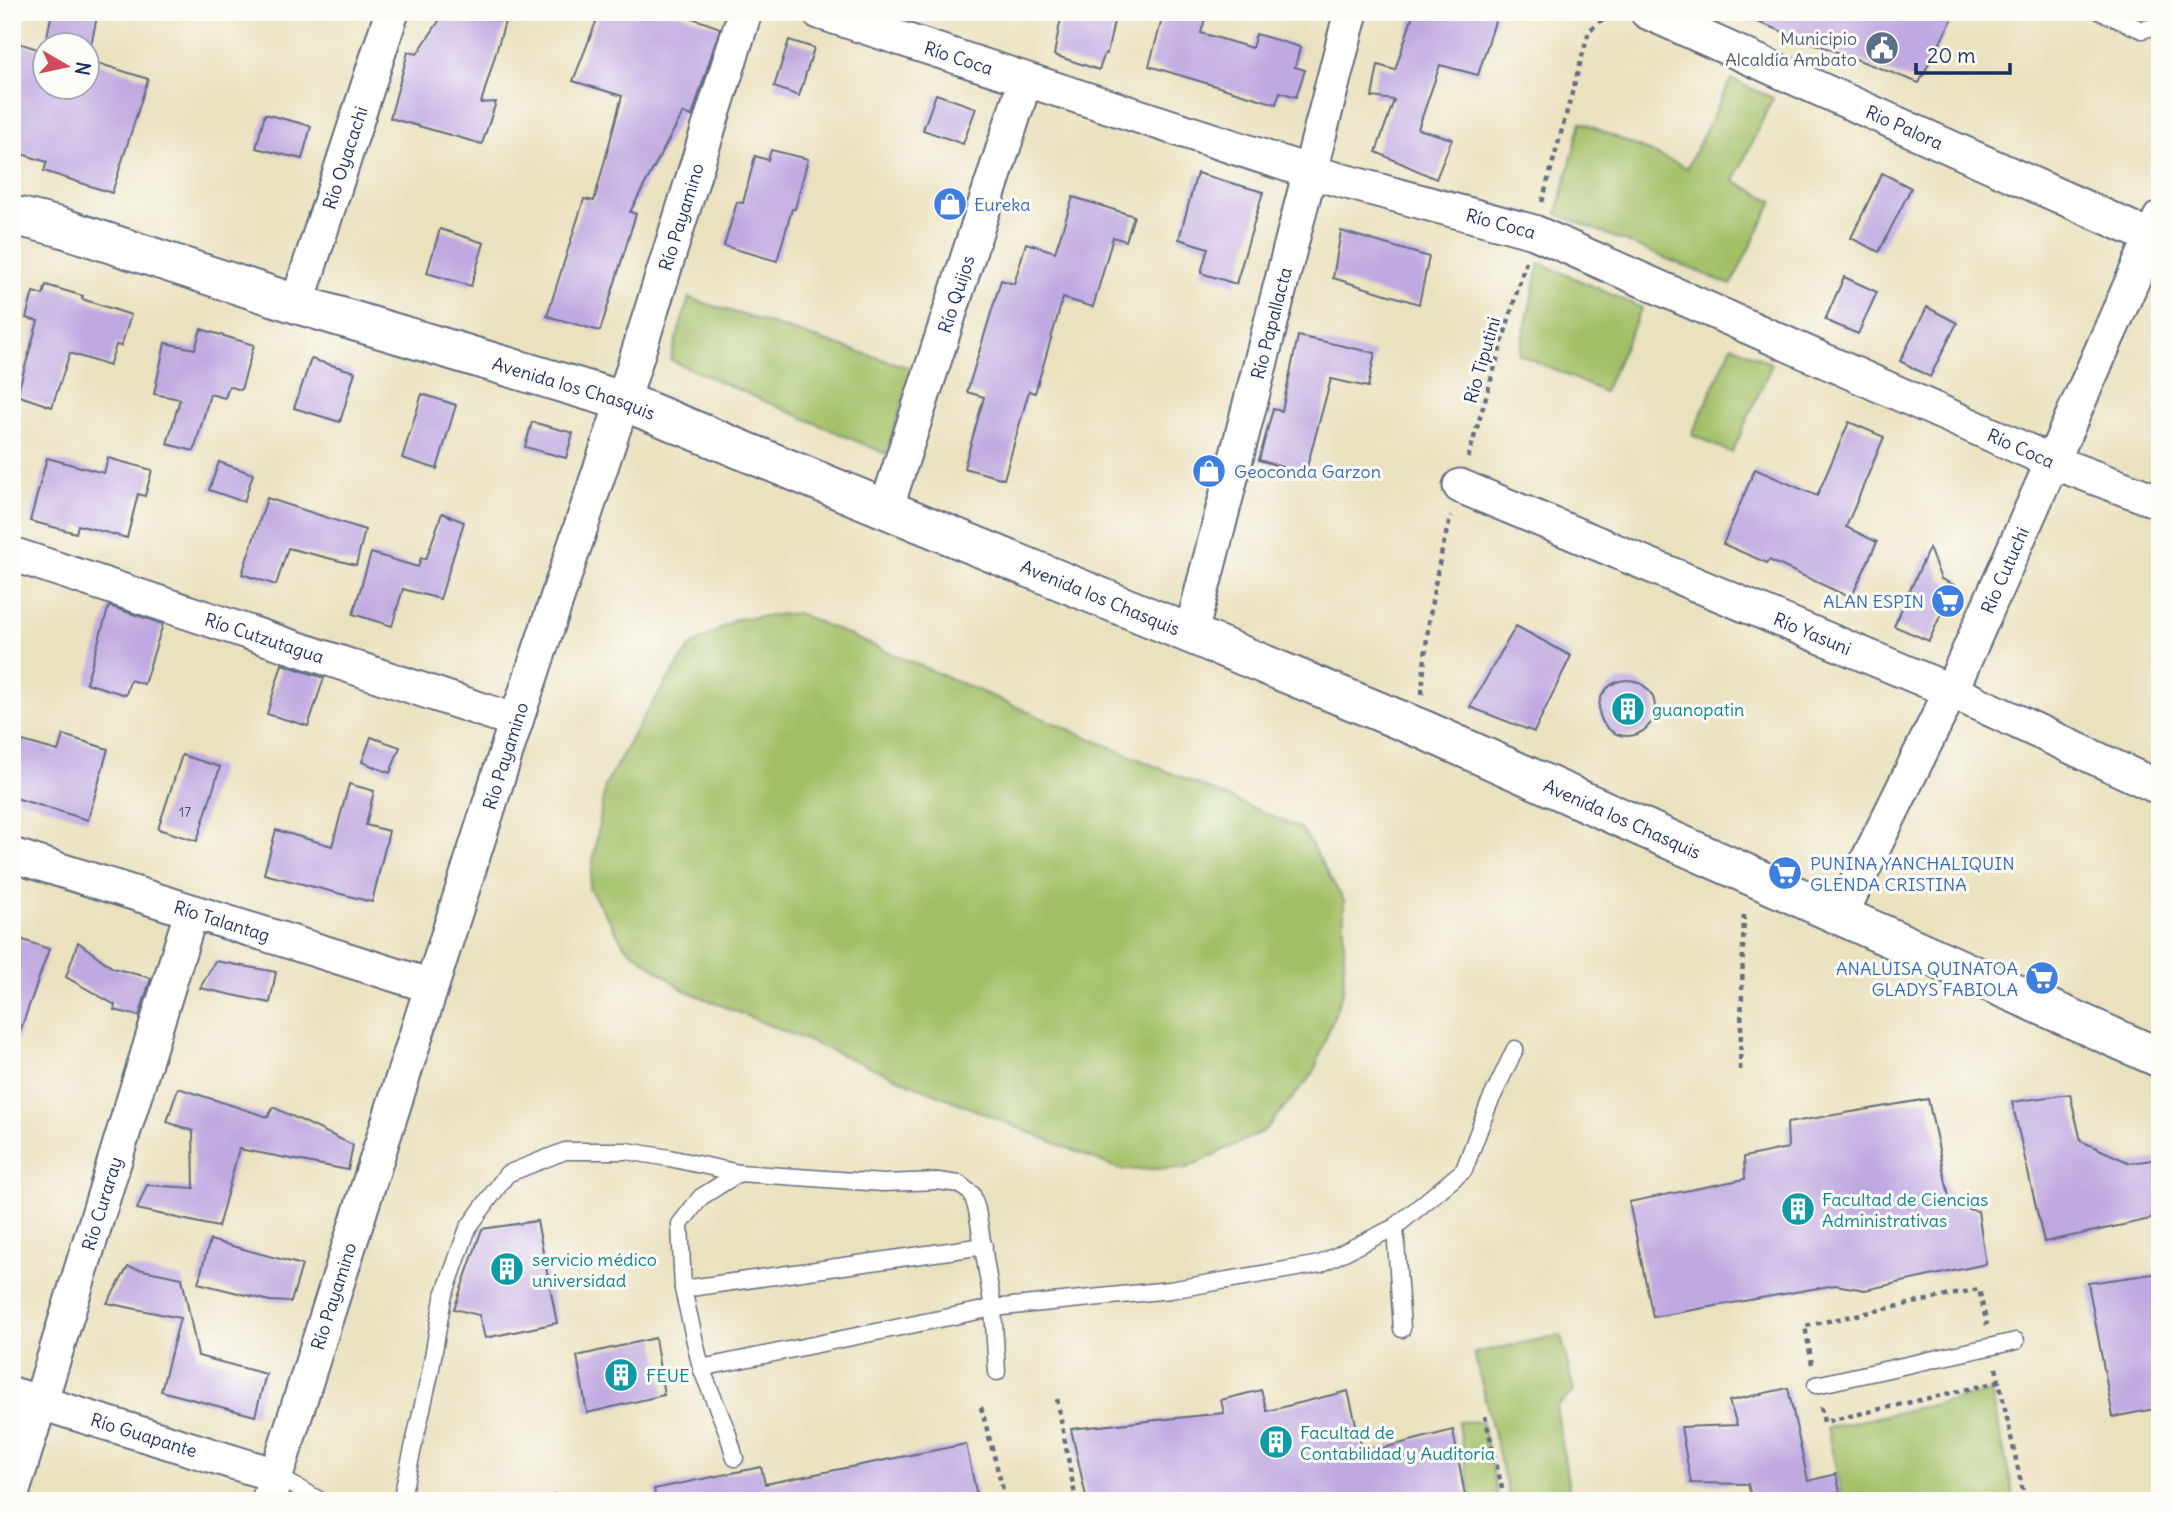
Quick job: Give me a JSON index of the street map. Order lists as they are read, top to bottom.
{
  "streets": {
    "street": [
      "Río Coca",
      "Rio Palora",
      "Río Oyacachi",
      "Río Payamino",
      "Río Quijos",
      "Río Papallacta",
      "Avenida los Chasquis",
      "Río Cutuchi",
      "Río Yasuni",
      "Río Cutzutagua",
      "Río Talantag",
      "Río Curaray",
      "Río Guapante"
    ],
    "path": ["Río Tiputini"]
  },
  "crossings": [
    ["Río Coca", "Río Quijos"],
    ["Río Coca", "Río Papallacta"],
    ["Río Coca", "Río Tiputini"],
    ["Río Coca", "Río Cutuchi"],
    ["Rio Palora", "Río Cutuchi"],
    ["Río Oyacachi", "Avenida los Chasquis"],
    ["Río Payamino", "Avenida los Chasquis"],
    ["Río Payamino", "Río Cutzutagua"],
    ["Río Payamino", "Río Talantag"],
    ["Río Payamino", "Río Guapante"],
    ["Río Quijos", "Avenida los Chasquis"],
    ["Río Papallacta", "Avenida los Chasquis"],
    ["Río Tiputini", "Avenida los Chasquis"],
    ["Río Tiputini", "Río Yasuni"],
    ["Avenida los Chasquis", "Río Cutuchi"],
    ["Río Cutuchi", "Río Yasuni"],
    ["Río Talantag", "Río Curaray"],
    ["Río Curaray", "Río Guapante"]
  ],
  "places": {
    "public building": ["Municipio Alcaldía Ambato"],
    "shop": ["Eureka", "Geoconda Garzon"],
    "supermarket": ["ALAN ESPIN", "PUNINA YANCHALIQUIN GLENDA CRISTINA", "ANALUISA QUINATOA GLADYS FABIOLA"],
    "building": [
      "guanopatin",
      "Facultad de Ciencias Administrativas",
      "servicio médico universidad",
      "FEUE",
      "Facultad de Contabilidad y Auditoría"
    ]
  },
  "house_numbers": ["17"],
  "scale_bar": "20 m",
  "north": "right"
}
